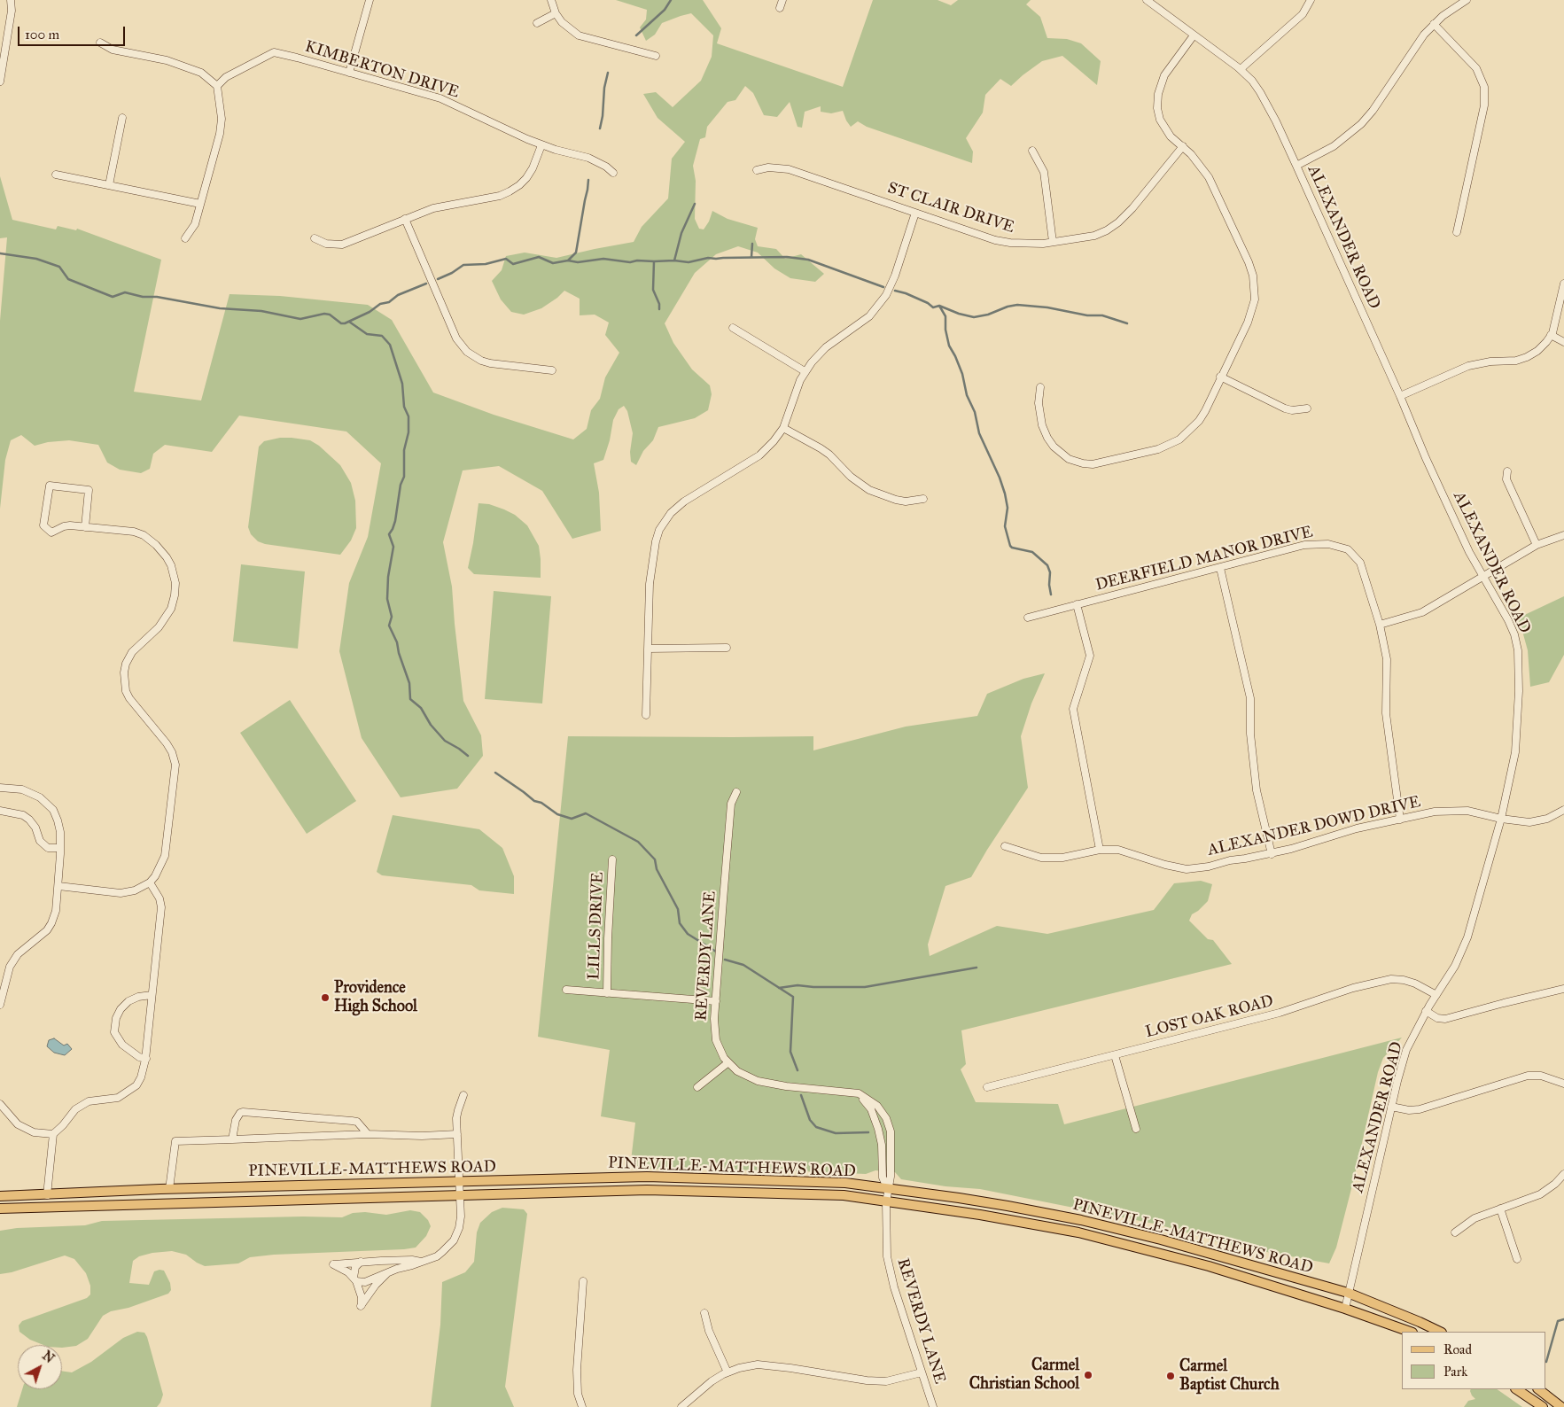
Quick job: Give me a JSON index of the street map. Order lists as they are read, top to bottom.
{
  "streets": {
    "main road": ["PINEVILLE-MATTHEWS ROAD"],
    "street": [
      "KIMBERTON DRIVE",
      "ST CLAIR DRIVE",
      "ALEXANDER ROAD",
      "DEERFIELD MANOR DRIVE",
      "ALEXANDER DOWD DRIVE",
      "LILLS DRIVE",
      "REVERDY LANE",
      "LOST OAK ROAD"
    ]
  },
  "crossings": [
    ["ALEXANDER ROAD", "ALEXANDER DOWD DRIVE"],
    ["ALEXANDER ROAD", "LOST OAK ROAD"],
    ["ALEXANDER ROAD", "PINEVILLE-MATTHEWS ROAD"],
    ["DEERFIELD MANOR DRIVE", "ALEXANDER DOWD DRIVE"],
    ["REVERDY LANE", "PINEVILLE-MATTHEWS ROAD"]
  ],
  "places": ["Providence High School", "Carmel Christian School", "Carmel Baptist Church"],
  "legend": ["Road", "Park"],
  "scale_bar": "100 m",
  "north": "top right"
}
